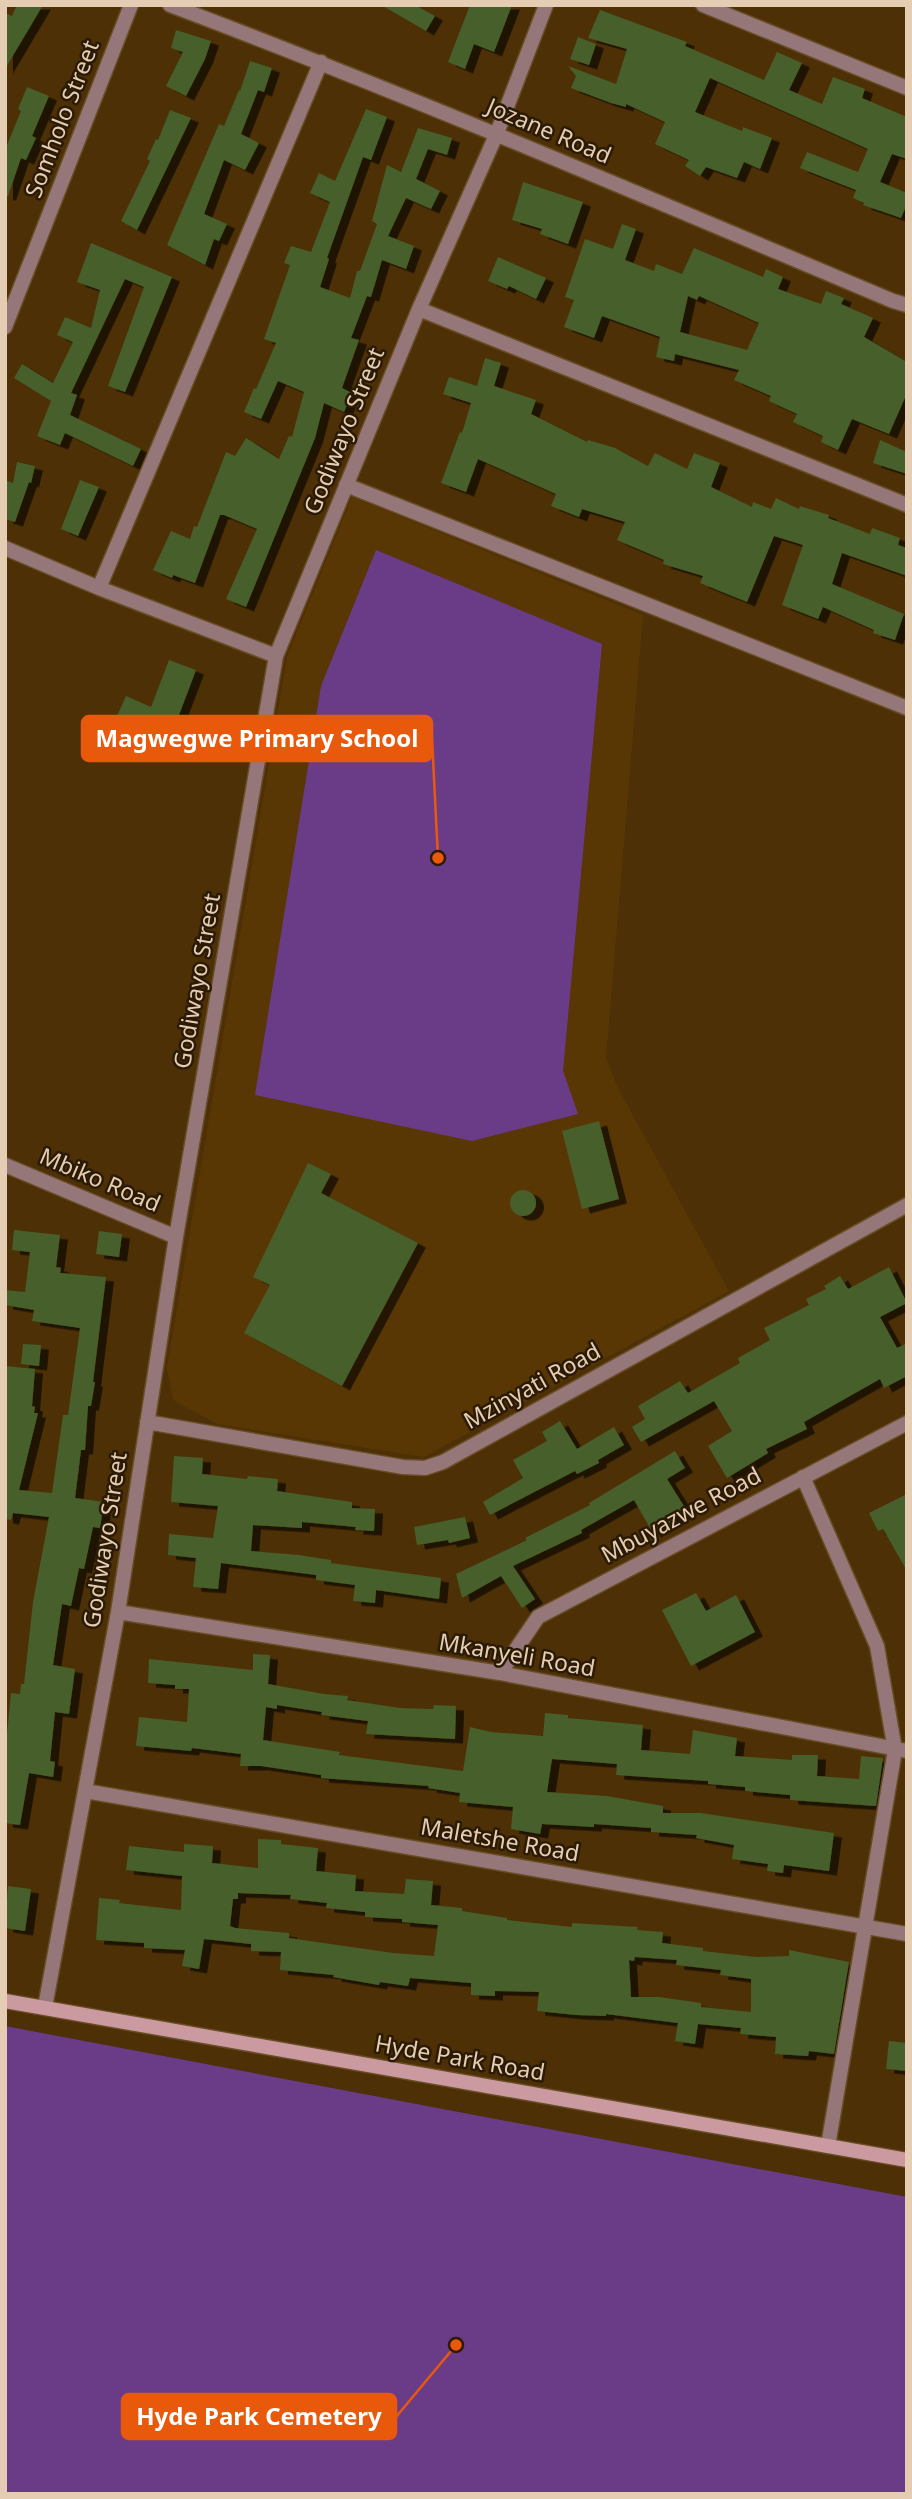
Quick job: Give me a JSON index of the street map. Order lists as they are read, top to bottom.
{
  "streets": {
    "street": [
      "Somholo Street",
      "Jozane Road",
      "Godiwayo Street",
      "Mbiko Road",
      "Mzinyati Road",
      "Mbuyazwe Road",
      "Mkanyeli Road",
      "Maletshe Road",
      "Hyde Park Road"
    ]
  },
  "crossings": [
    ["Jozane Road", "Godiwayo Street"],
    ["Godiwayo Street", "Mbiko Road"],
    ["Godiwayo Street", "Mzinyati Road"],
    ["Godiwayo Street", "Mkanyeli Road"],
    ["Godiwayo Street", "Maletshe Road"],
    ["Godiwayo Street", "Hyde Park Road"],
    ["Mbuyazwe Road", "Mkanyeli Road"]
  ],
  "places": ["Magwegwe Primary School", "Hyde Park Cemetery"]
}
